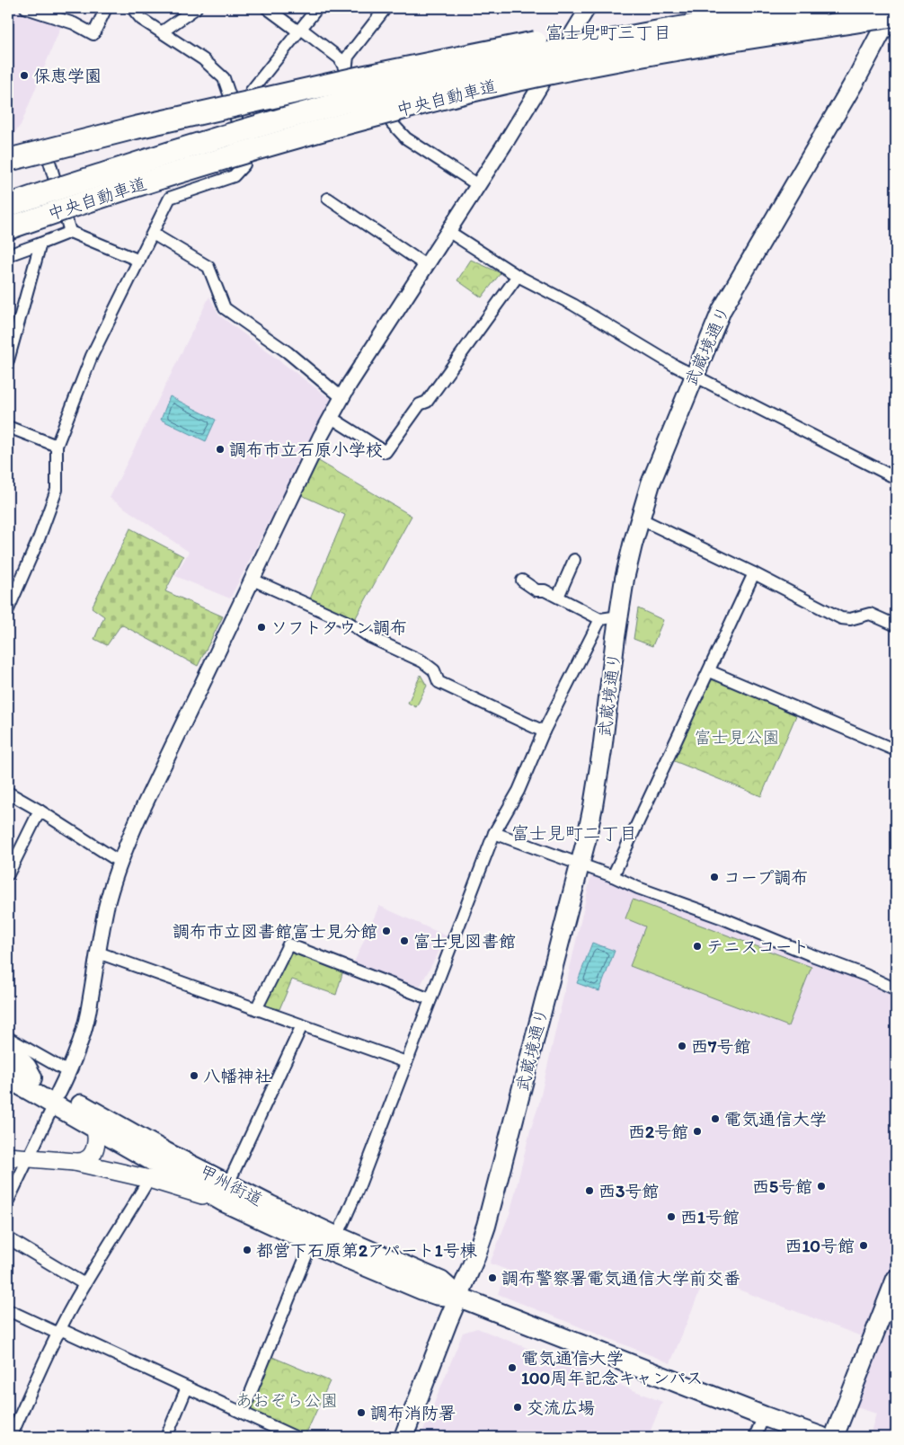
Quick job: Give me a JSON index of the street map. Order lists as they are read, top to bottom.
{
  "streets": {
    "highway": ["中央自動車道", "甲州街道"],
    "main road": ["武蔵境通り"]
  },
  "crossings": [
    ["中央自動車道", "武蔵境通り"],
    ["武蔵境通り", "甲州街道"]
  ],
  "districts": ["富士見町三丁目", "富士見町二丁目"],
  "parks": ["富士見公園", "あおぞら公園"],
  "places": [
    "保恵学園",
    "調布市立石原小学校",
    "ソフトタウン調布",
    "コープ調布",
    "調布市立図書館富士見分館",
    "富士見図書館",
    "テニスコート",
    "西7号館",
    "八幡神社",
    "電気通信大学",
    "西2号館",
    "西5号館",
    "西3号館",
    "西1号館",
    "西10号館",
    "都営下石原第2アパート1号棟",
    "調布警察署電気通信大学前交番",
    "電気通信大学 100周年記念キャンパス",
    "交流広場",
    "調布消防署"
  ]
}
